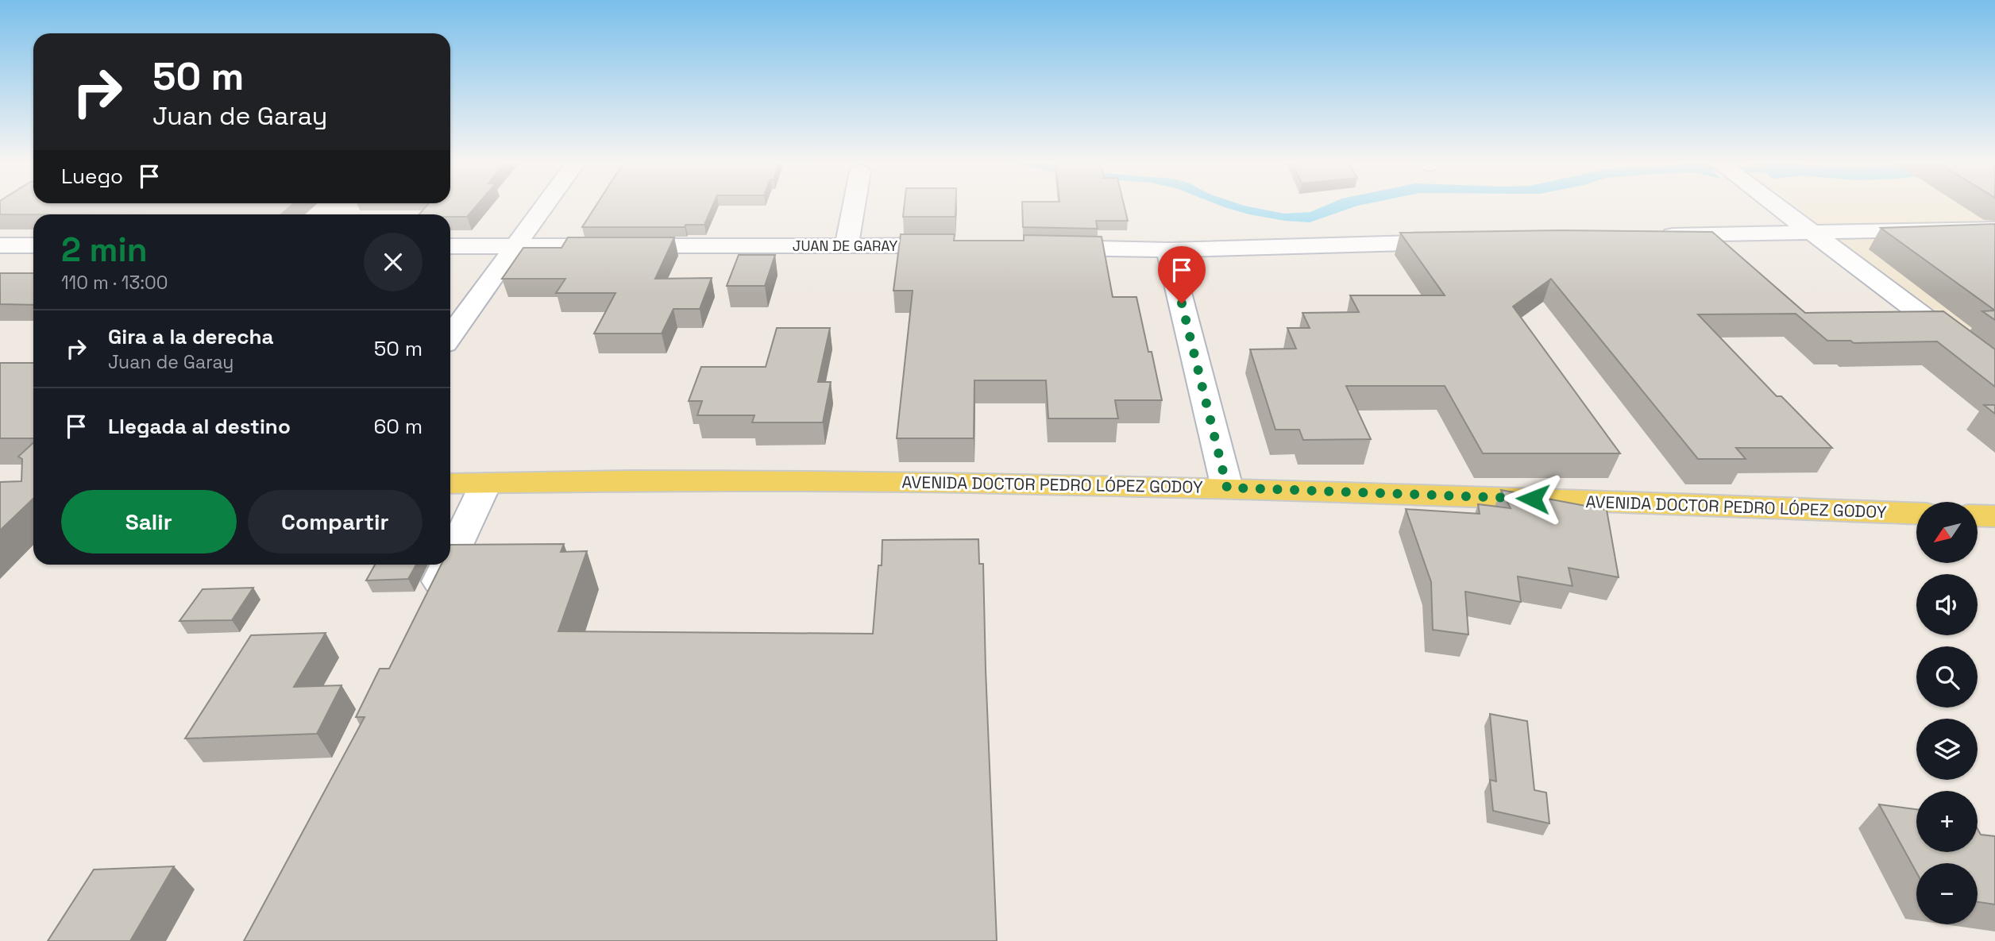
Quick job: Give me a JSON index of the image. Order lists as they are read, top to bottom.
{
  "streets": {
    "main road": ["AVENIDA DOCTOR PEDRO LÓPEZ GODOY"],
    "street": ["JUAN DE GARAY"]
  },
  "north": "bottom left",
  "page": {
    "turn": ["50 m", "Juan de Garay"],
    "then": "Luego",
    "heading": ["2 min", "110 m · 13:00"],
    "list": [
      {
        "name": "Gira a la derecha",
        "note": "Juan de Garay",
        "value": "50 m"
      },
      {
        "name": "Llegada al destino",
        "value": "60 m"
      }
    ],
    "buttons": ["Salir", "Compartir"],
    "map_buttons": ["+", "−"]
  }
}
